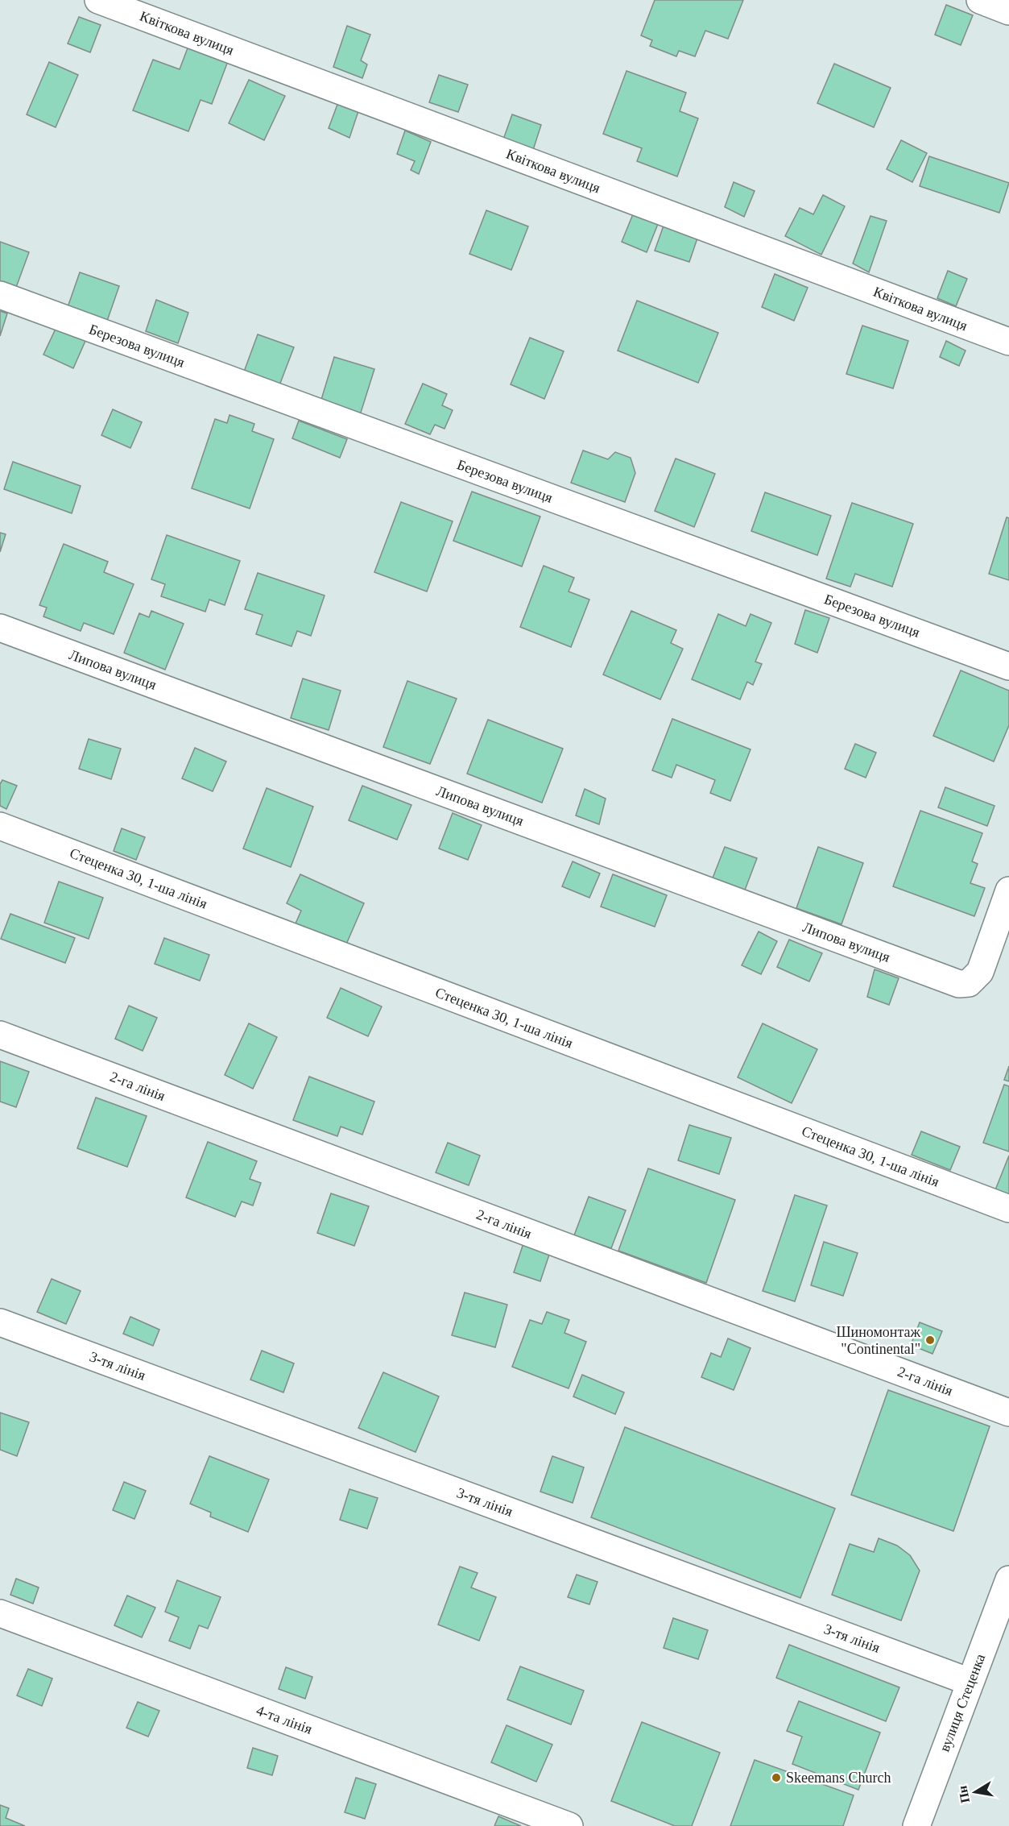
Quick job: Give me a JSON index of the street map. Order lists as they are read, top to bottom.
{
  "streets": {
    "street": [
      "Квіткова вулиця",
      "Березова вулиця",
      "Липова вулиця",
      "Стеценка 30, 1-ша лінія",
      "2-га лінія",
      "3-тя лінія",
      "вулиця Стеценка",
      "4-та лінія"
    ]
  },
  "crossings": [
    ["3-тя лінія", "вулиця Стеценка"]
  ],
  "places": ["Шиномонтаж \"Continental\"", "Skeemans Church"],
  "north": "left"
}
